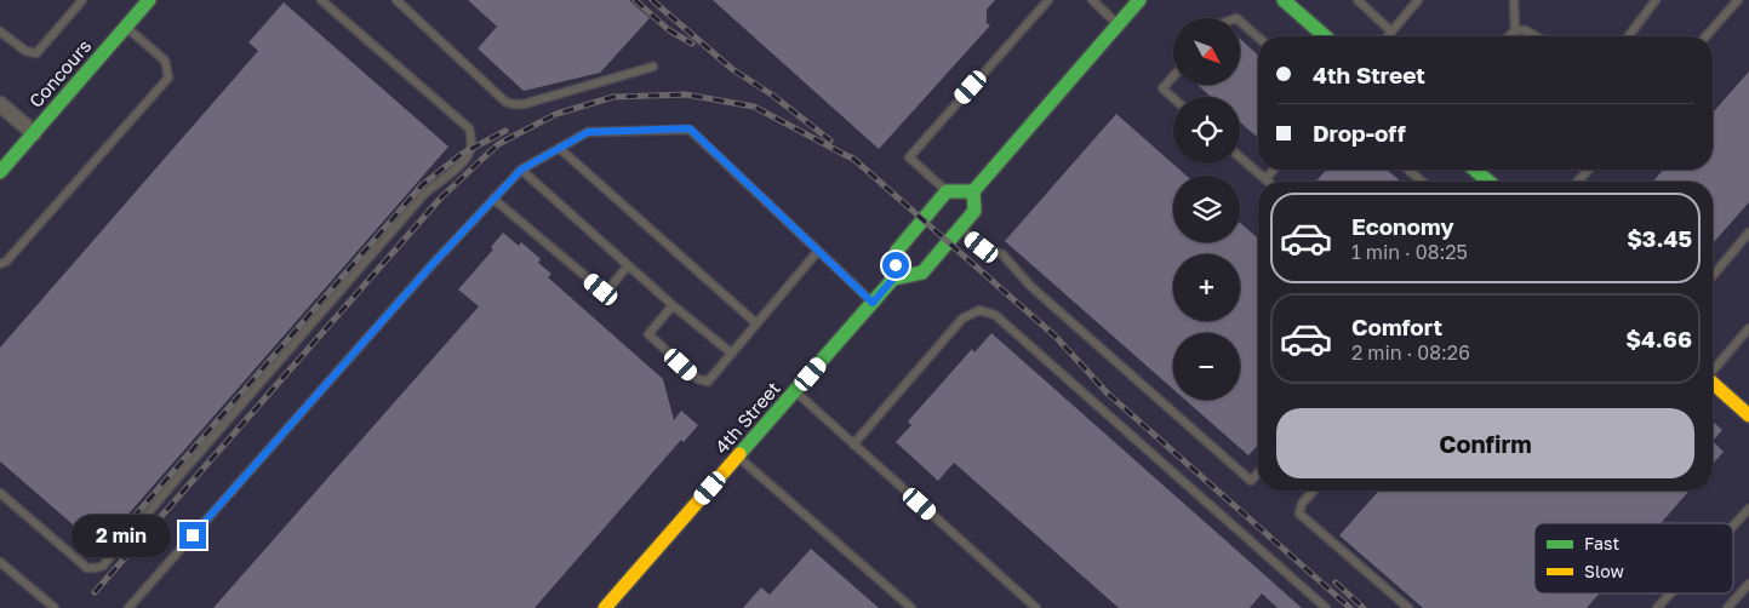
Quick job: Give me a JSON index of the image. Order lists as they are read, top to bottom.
{
  "streets": {
    "main road": ["Concours", "4th Street"]
  },
  "legend": ["Fast", "Slow"],
  "north": "bottom right",
  "page": {
    "map_buttons": ["+", "−"],
    "banner": ["4th Street", "Drop-off"],
    "list": [
      {
        "name": "Economy",
        "note": "1 min · 08:25",
        "value": "$3.45"
      },
      {
        "name": "Comfort",
        "note": "2 min · 08:26",
        "value": "$4.66"
      }
    ],
    "buttons": "Confirm",
    "bubble": "2 min"
  }
}
